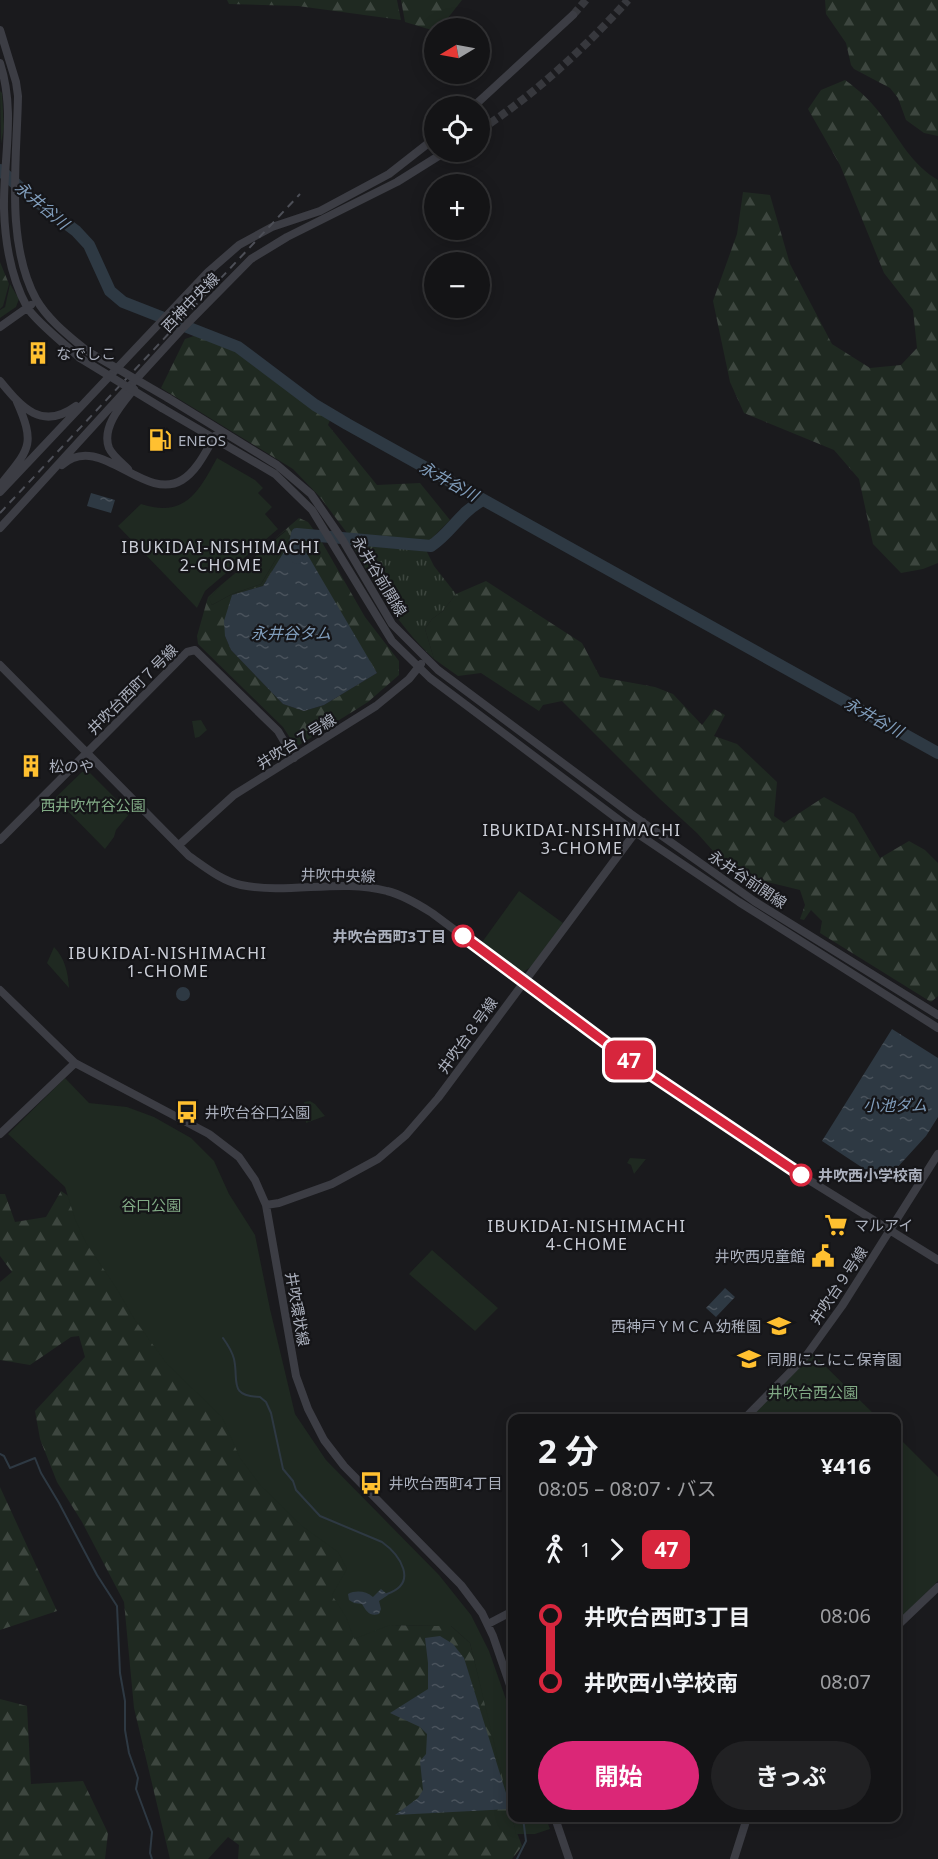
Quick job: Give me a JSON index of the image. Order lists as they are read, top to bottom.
{
  "streets": {
    "street": [
      "西神中央線",
      "永井谷前開線",
      "井吹台西町７号線",
      "井吹台７号線",
      "井吹中央線",
      "井吹台８号線",
      "井吹台９号線",
      "井吹環状線"
    ]
  },
  "crossings": [
    ["永井谷前開線", "井吹台７号線"],
    ["永井谷前開線", "井吹台８号線"],
    ["井吹台西町７号線", "井吹台７号線"],
    ["井吹台西町７号線", "井吹中央線"],
    ["井吹台７号線", "井吹中央線"],
    ["井吹中央線", "井吹台８号線"],
    ["井吹中央線", "井吹台９号線"],
    ["井吹台８号線", "井吹環状線"]
  ],
  "districts": [
    "IBUKIDAI-NISHIMACHI 2-CHOME",
    "IBUKIDAI-NISHIMACHI 3-CHOME",
    "IBUKIDAI-NISHIMACHI 1-CHOME",
    "IBUKIDAI-NISHIMACHI 4-CHOME"
  ],
  "water": ["永井谷川", "永井谷タム", "小池ダム"],
  "parks": ["西井吹竹谷公園", "谷口公園", "井吹台西公園"],
  "places": {
    "building": ["なでしこ", "松のや"],
    "fuel station": ["ENEOS"],
    "other": ["井吹台西町3丁目", "井吹西小学校南"],
    "bus stop": ["井吹台谷口公園", "井吹台西町4丁目"],
    "supermarket": ["マルアイ"],
    "public building": ["井吹西児童館"],
    "school or university": ["西神戸ＹＭＣＡ幼稚園", "同朋にこにこ保育園"]
  },
  "lines": ["bus line 47"],
  "north": "left",
  "page": {
    "on_map": "47",
    "map_buttons": ["+", "−"],
    "heading": ["2 分", "08:05 – 08:07 · バス", "¥416"],
    "legs": ["1", "47"],
    "list": [
      {
        "name": "井吹台西町3丁目",
        "value": "08:06"
      },
      {
        "name": "井吹西小学校南",
        "value": "08:07"
      }
    ],
    "buttons": ["開始", "きっぷ"]
  }
}
